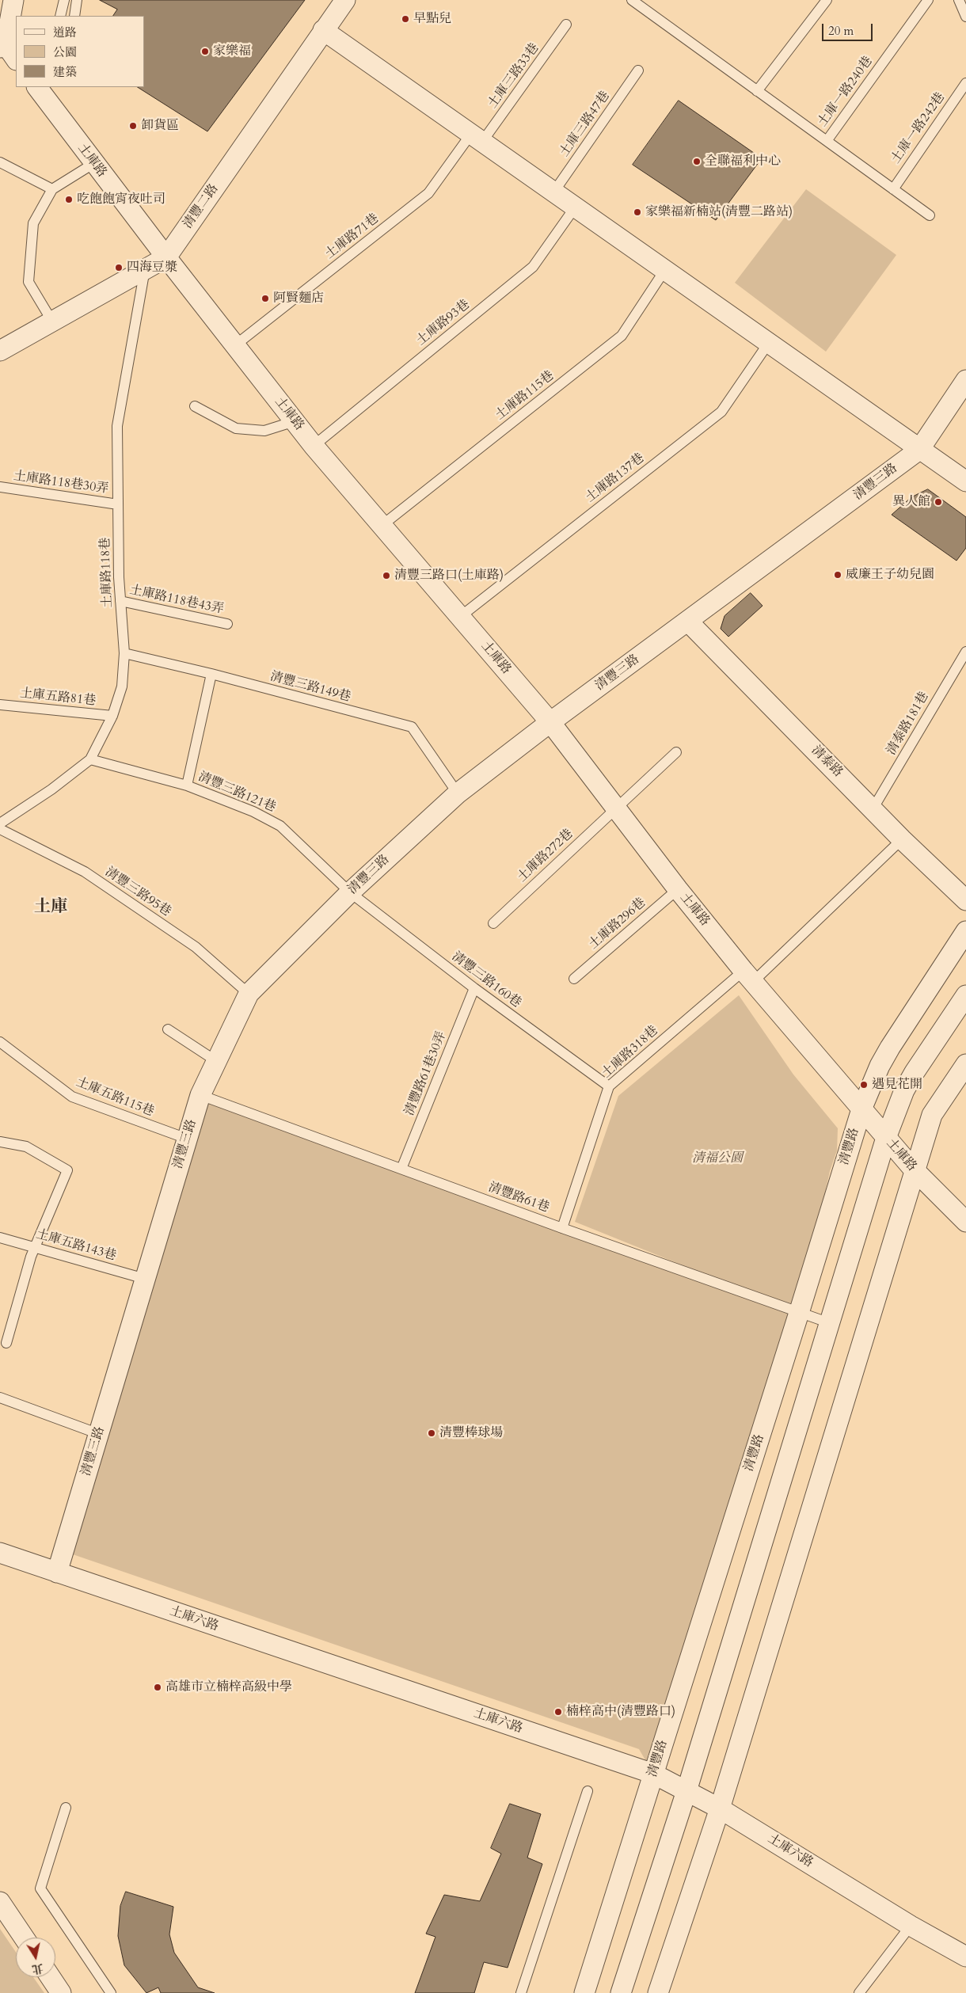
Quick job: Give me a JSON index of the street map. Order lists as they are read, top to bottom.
{
  "streets": {
    "street": [
      "土庫路",
      "清豐二路",
      "清豐三路",
      "清泰路",
      "清豐路",
      "土庫六路"
    ],
    "lane": [
      "土庫三路33巷",
      "土庫一路240巷",
      "土庫三路47巷",
      "土庫一路242巷",
      "土庫路71巷",
      "土庫路93巷",
      "土庫路115巷",
      "土庫路137巷",
      "土庫路118巷30弄",
      "土庫路118巷",
      "土庫路118巷43弄",
      "清豐三路149巷",
      "土庫五路81巷",
      "清泰路181巷",
      "清豐三路121巷",
      "土庫路272巷",
      "清豐三路95巷",
      "土庫路296巷",
      "清豐三路160巷",
      "土庫路318巷",
      "清豐路61巷30弄",
      "土庫五路115巷",
      "清豐路61巷",
      "土庫五路143巷"
    ]
  },
  "crossings": [
    ["土庫三路33巷", "土庫路71巷"],
    ["土庫路", "清豐二路"],
    ["土庫路", "土庫路71巷"],
    ["土庫路", "土庫路93巷"],
    ["土庫路", "土庫路115巷"],
    ["土庫路", "土庫路137巷"],
    ["土庫路", "清豐三路"],
    ["土庫路", "土庫路272巷"],
    ["土庫路", "土庫路296巷"],
    ["土庫路", "土庫路318巷"],
    ["土庫路", "清豐路"],
    ["清豐二路", "土庫路118巷"],
    ["清豐三路", "清豐三路149巷"],
    ["清豐三路", "清泰路"],
    ["清豐三路", "清豐三路121巷"],
    ["清豐三路", "清豐三路95巷"],
    ["清豐三路", "清豐三路160巷"],
    ["清豐三路", "土庫五路115巷"],
    ["清豐三路", "清豐路61巷"],
    ["清豐三路", "土庫五路143巷"],
    ["清豐三路", "土庫六路"],
    ["土庫路118巷30弄", "土庫路118巷"],
    ["土庫路118巷", "土庫路118巷43弄"],
    ["土庫路118巷", "清豐三路149巷"],
    ["土庫路118巷", "土庫五路81巷"],
    ["土庫路118巷", "清豐三路121巷"],
    ["清泰路181巷", "清泰路"],
    ["清泰路", "土庫路318巷"],
    ["清豐三路121巷", "清豐三路160巷"],
    ["清豐三路160巷", "土庫路318巷"],
    ["清豐三路160巷", "清豐路61巷30弄"],
    ["土庫路318巷", "清豐路61巷"],
    ["清豐路61巷30弄", "清豐路61巷"],
    ["清豐路", "清豐路61巷"],
    ["清豐路", "土庫六路"]
  ],
  "districts": ["土庫"],
  "parks": ["清福公園"],
  "places": [
    "早點兒",
    "家樂福",
    "卸貨區",
    "全聯福利中心",
    "吃飽飽宵夜吐司",
    "家樂福新楠站(清豐二路站)",
    "四海豆漿",
    "阿賢麵店",
    "異人館",
    "威廉王子幼兒園",
    "清豐三路口(土庫路)",
    "遇見花開",
    "清豐棒球場",
    "高雄市立楠梓高級中學",
    "楠梓高中(清豐路口)"
  ],
  "legend": ["道路", "公園", "建築"],
  "scale_bar": "20 m",
  "north": "bottom"
}
